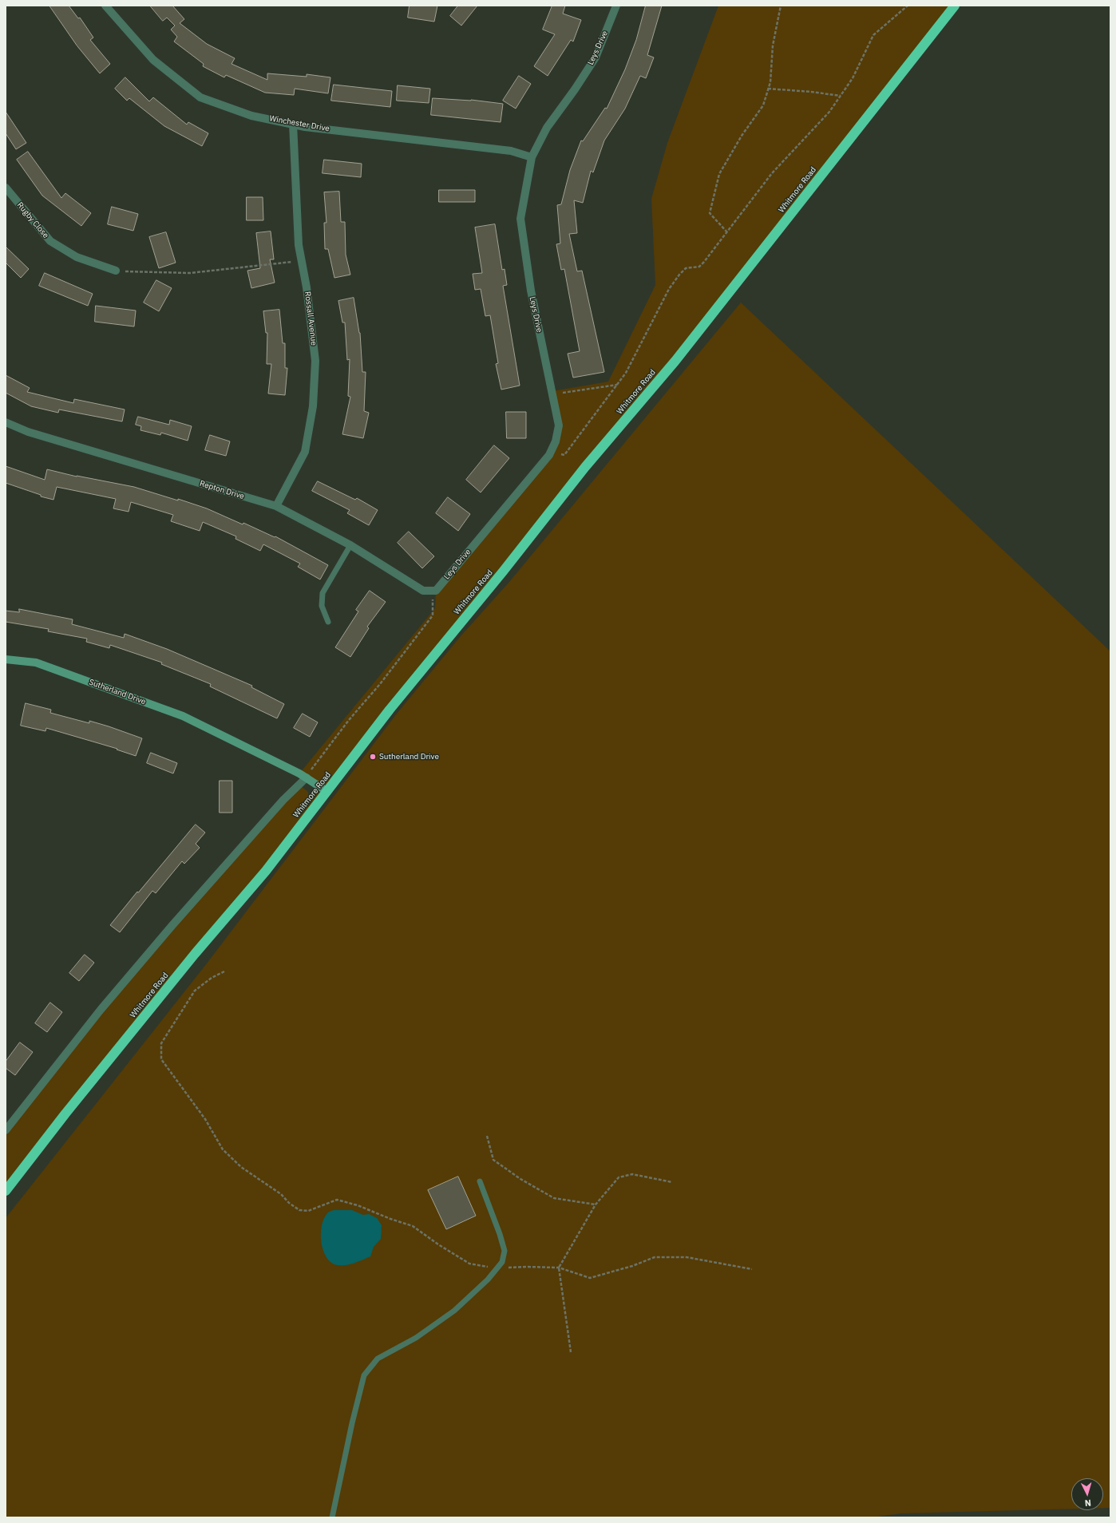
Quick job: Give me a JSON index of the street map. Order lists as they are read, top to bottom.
{
  "streets": {
    "highway": ["Whitmore Road"],
    "street": [
      "Leys Drive",
      "Winchester Drive",
      "Rugby Close",
      "Rossall Avenue",
      "Repton Drive",
      "Sutherland Drive"
    ]
  },
  "crossings": [
    ["Leys Drive", "Winchester Drive"],
    ["Leys Drive", "Repton Drive"],
    ["Winchester Drive", "Rossall Avenue"],
    ["Whitmore Road", "Sutherland Drive"],
    ["Rossall Avenue", "Repton Drive"]
  ],
  "places": ["Sutherland Drive"],
  "north": "bottom"
}
